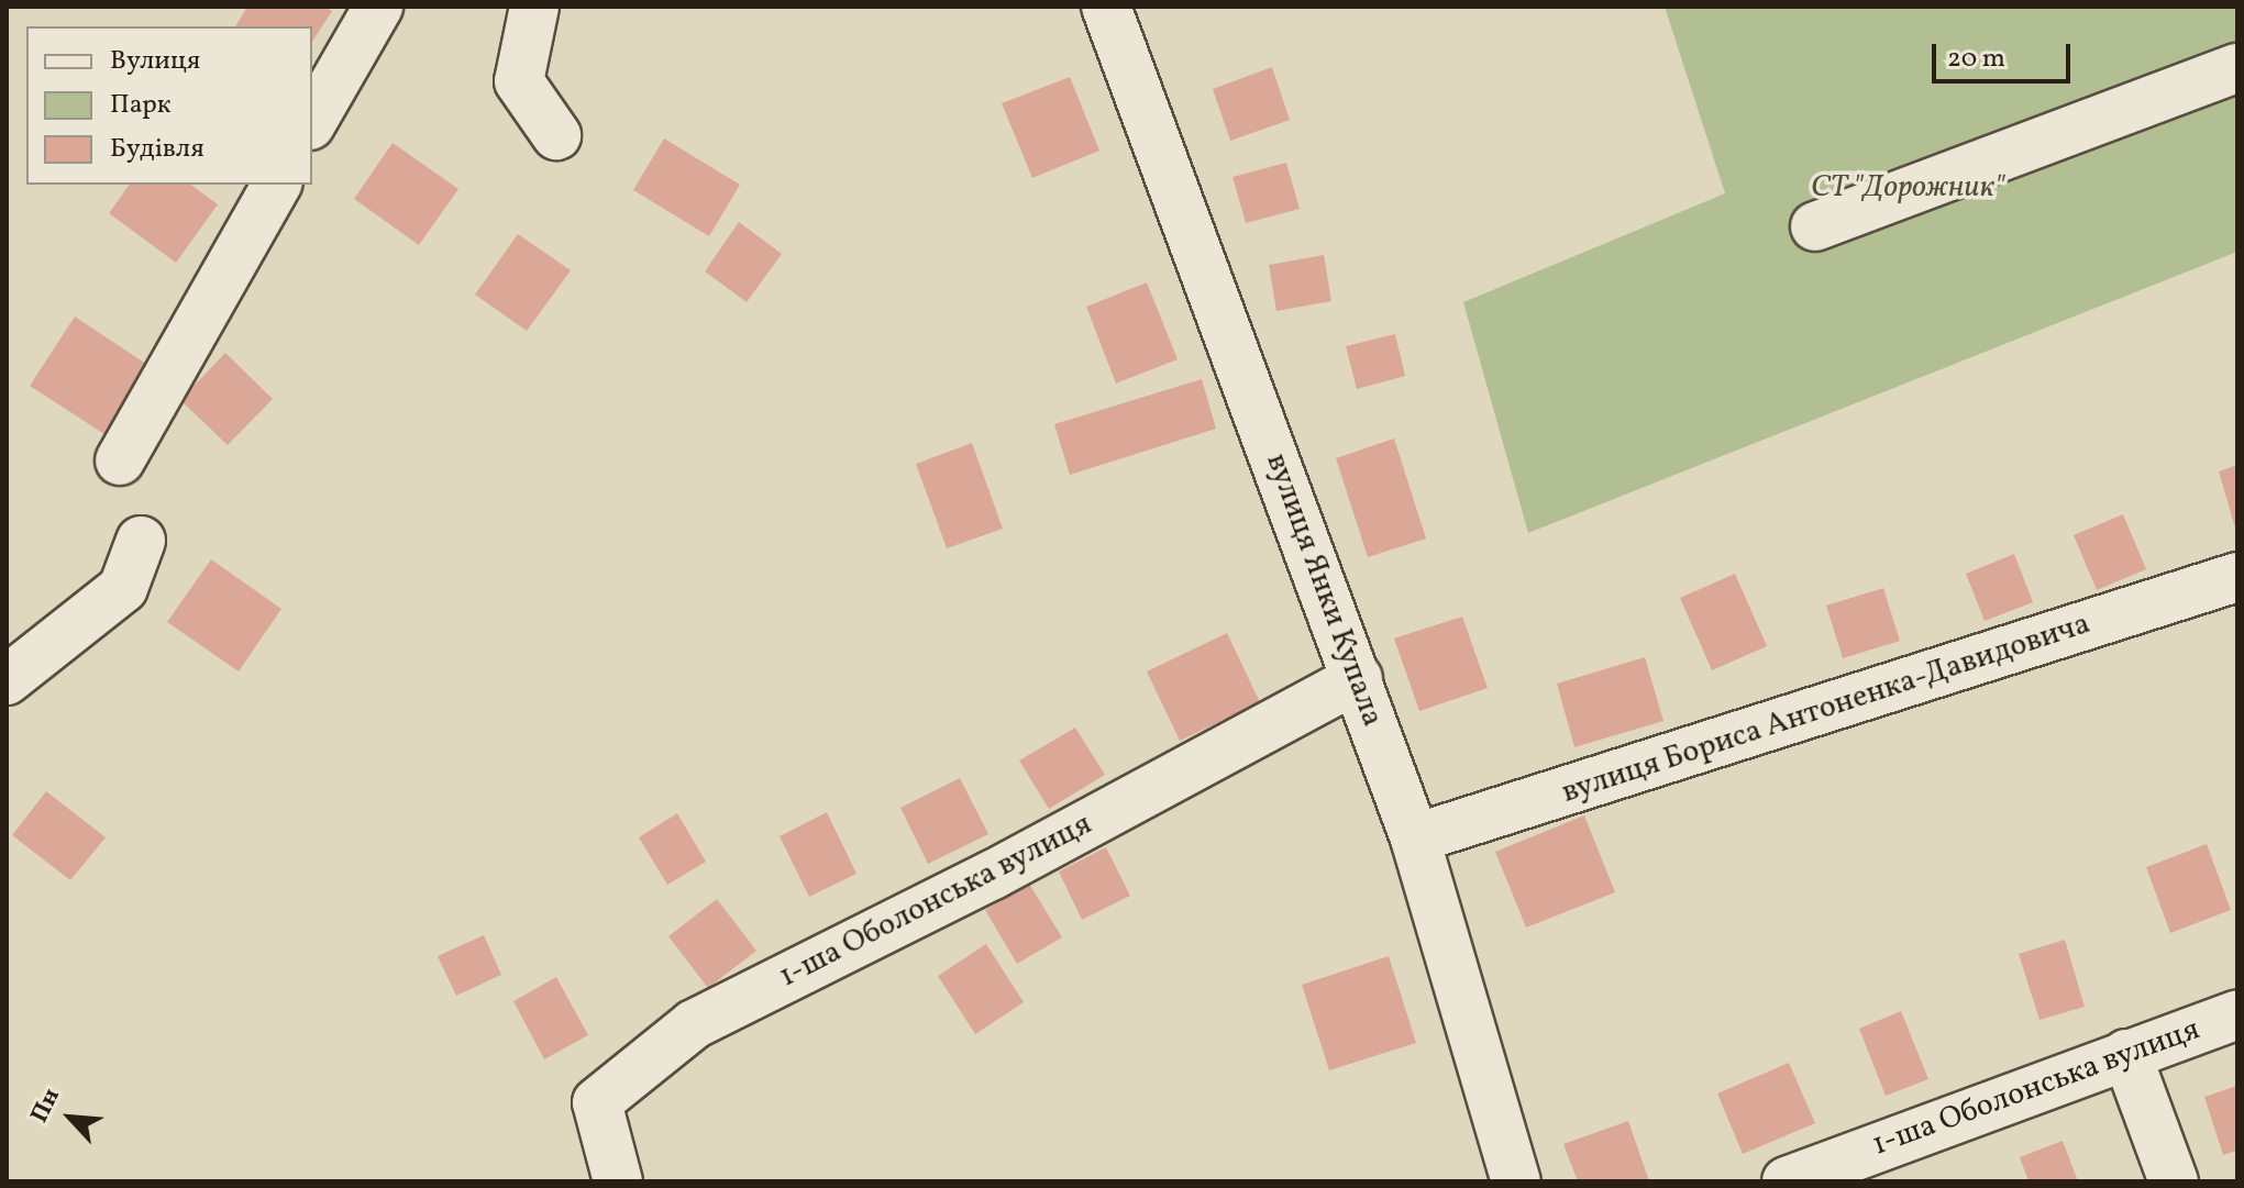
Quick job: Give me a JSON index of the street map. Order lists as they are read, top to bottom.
{
  "streets": {
    "street": ["вулиця Янки Купала", "вулиця Бориса Антоненка-Давидовича", "1-ша Оболонська вулиця"]
  },
  "crossings": [
    ["вулиця Янки Купала", "вулиця Бориса Антоненка-Давидовича"],
    ["вулиця Янки Купала", "1-ша Оболонська вулиця"]
  ],
  "parks": ["СТ \"Дорожник\""],
  "legend": ["Вулиця", "Парк", "Будівля"],
  "scale_bar": "20 m",
  "north": "top left"
}
